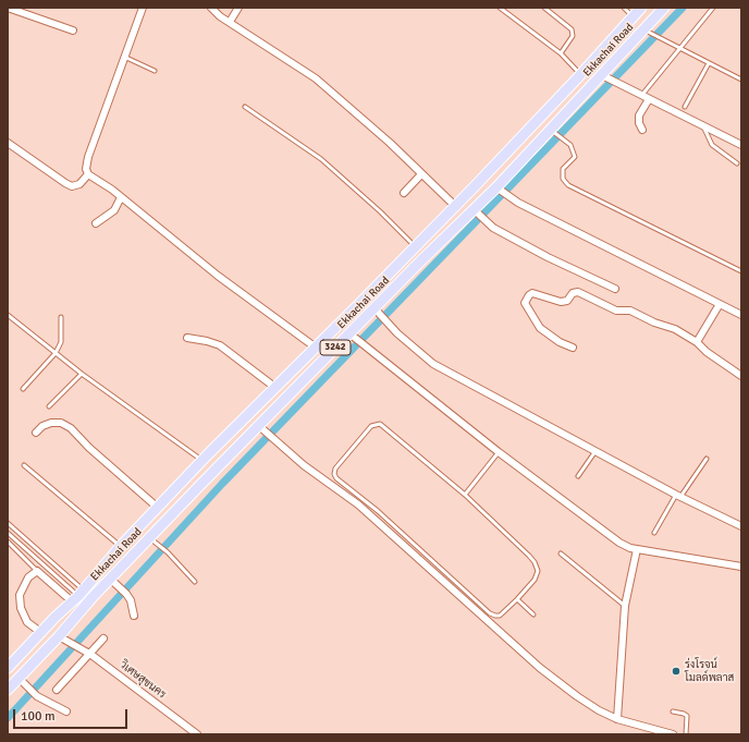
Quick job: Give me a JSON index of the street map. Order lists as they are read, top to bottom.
{
  "streets": {
    "main road": ["Ekkachai Road", "3242"],
    "street": ["วิเศษสุขนคร"]
  },
  "crossings": [
    ["Ekkachai Road", "วิเศษสุขนคร"]
  ],
  "places": ["รุ่งโรจน์ โมลด์พลาส"],
  "scale_bar": "100 m"
}
